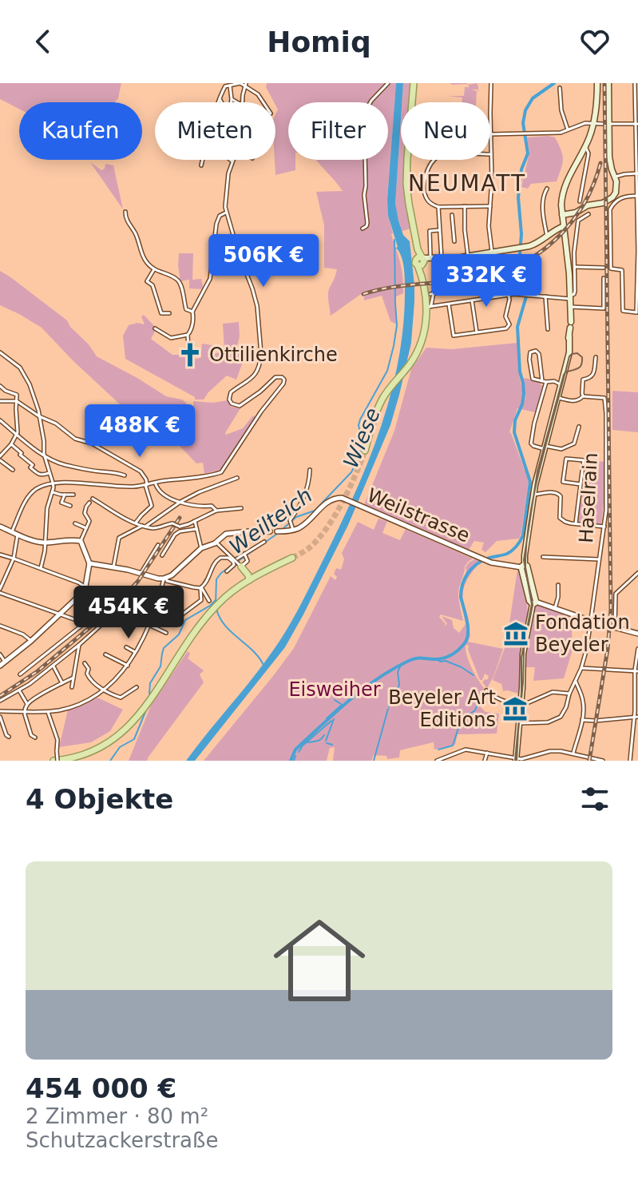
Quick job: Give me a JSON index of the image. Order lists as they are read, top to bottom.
{
  "streets": {
    "street": ["Haselrain", "Weilstrasse"]
  },
  "districts": ["NEUMATT"],
  "water": ["Wiese", "Weilteich"],
  "parks": ["Eisweiher"],
  "places": {
    "church": ["Ottilienkirche"],
    "museum": ["Fondation Beyeler", "Beyeler Art Editions"]
  },
  "page": {
    "header": "Homiq",
    "chip": [
      "Kaufen",
      "Mieten",
      "Filter",
      "Neu"
    ],
    "price": [
      "506K €",
      "332K €",
      "488K €",
      "454K €"
    ],
    "heading": "4 Objekte",
    "list": [
      {
        "name": "454 000 €",
        "note": "2 Zimmer · 80 m² · Schutzackerstraße"
      }
    ]
  }
}
